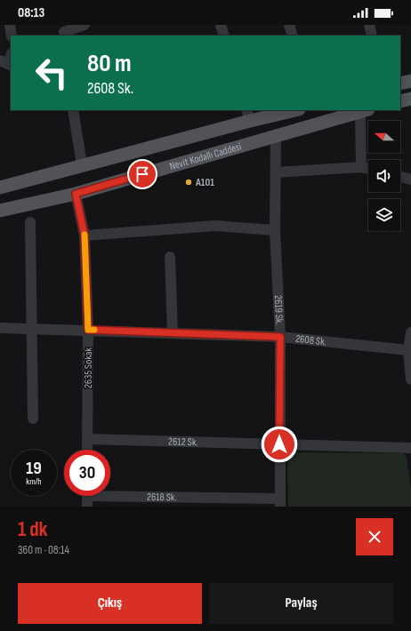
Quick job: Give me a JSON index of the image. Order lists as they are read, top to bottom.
{
  "streets": {
    "main road": ["Nevit Kodallı Caddesi"],
    "street": [
      "2619 Sk.",
      "2608 Sk.",
      "2635 Sokak",
      "2612 Sk.",
      "2618 Sk."
    ]
  },
  "crossings": [
    ["Nevit Kodallı Caddesi", "2619 Sk."],
    ["Nevit Kodallı Caddesi", "2635 Sokak"],
    ["2619 Sk.", "2608 Sk."],
    ["2619 Sk.", "2612 Sk."],
    ["2619 Sk.", "2618 Sk."],
    ["2608 Sk.", "2635 Sokak"],
    ["2635 Sokak", "2612 Sk."]
  ],
  "places": ["A101"],
  "north": "left",
  "page": {
    "status": "08:13",
    "turn": ["80 m", "2608 Sk."],
    "speed": "19 km/h",
    "limit": "30",
    "heading": ["1 dk", "360 m · 08:14"],
    "buttons": ["Çıkış", "Paylaş"]
  }
}
